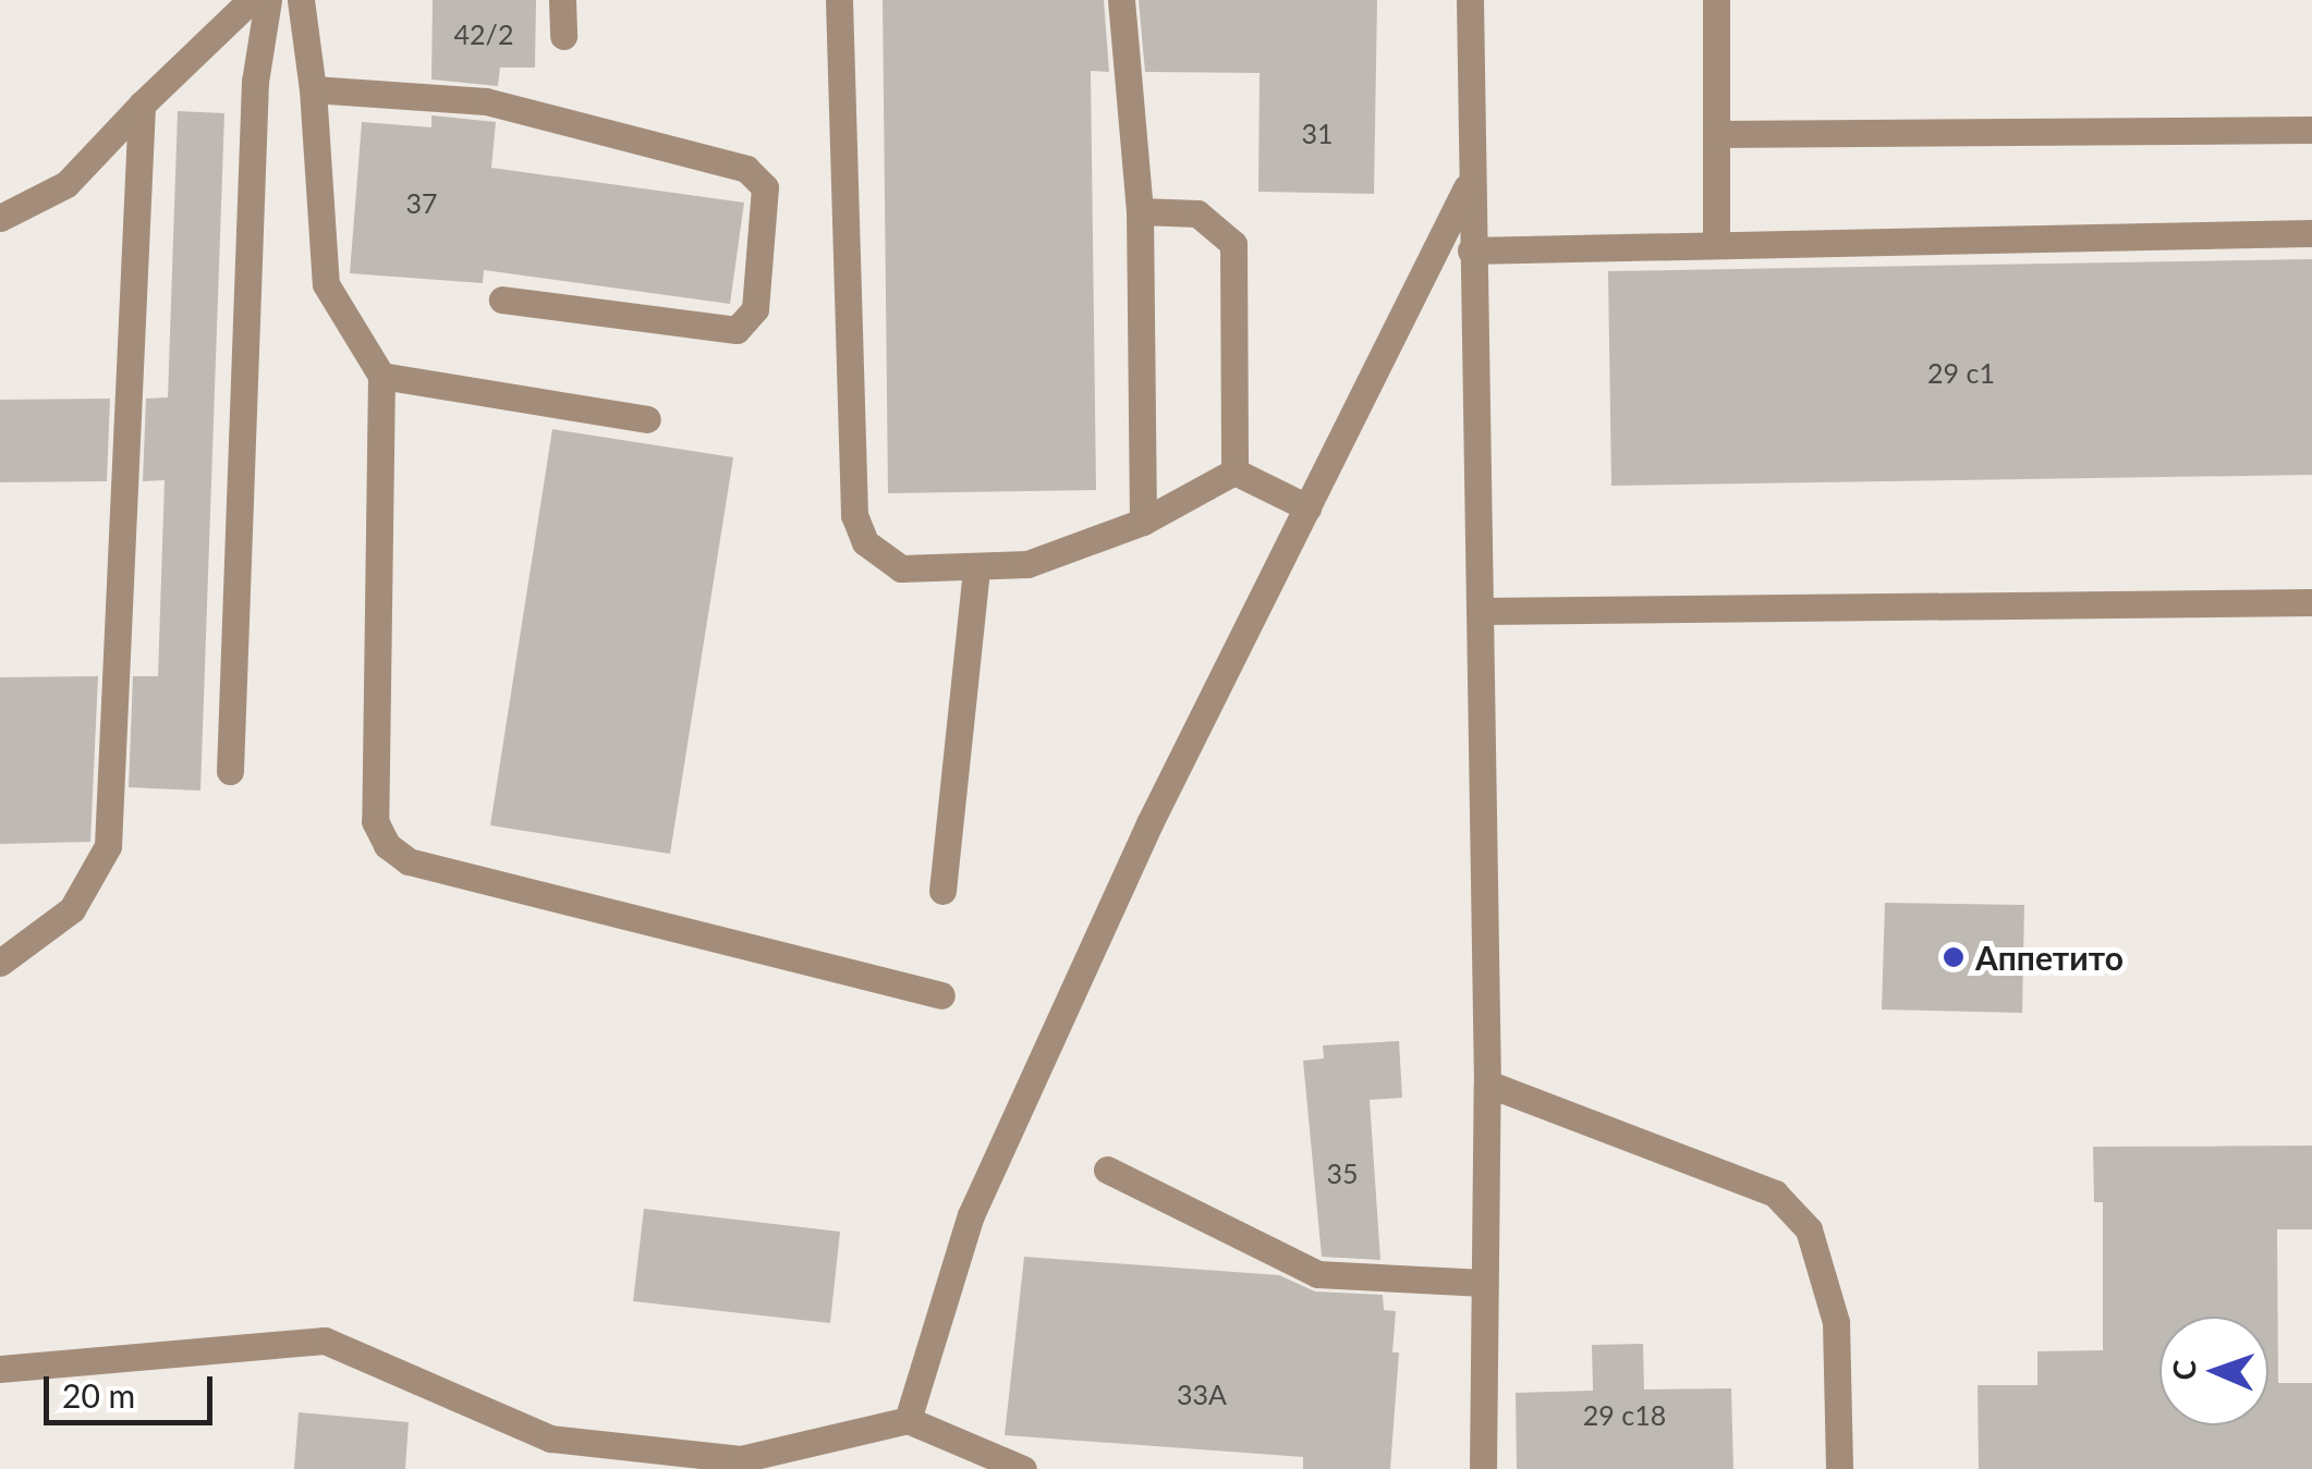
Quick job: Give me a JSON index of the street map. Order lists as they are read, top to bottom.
{
  "places": ["Аппетито"],
  "house_numbers": [
    "42/2",
    "31",
    "37",
    "29 с1",
    "35",
    "33А",
    "29 с18"
  ],
  "scale_bar": "20 m",
  "north": "left"
}
